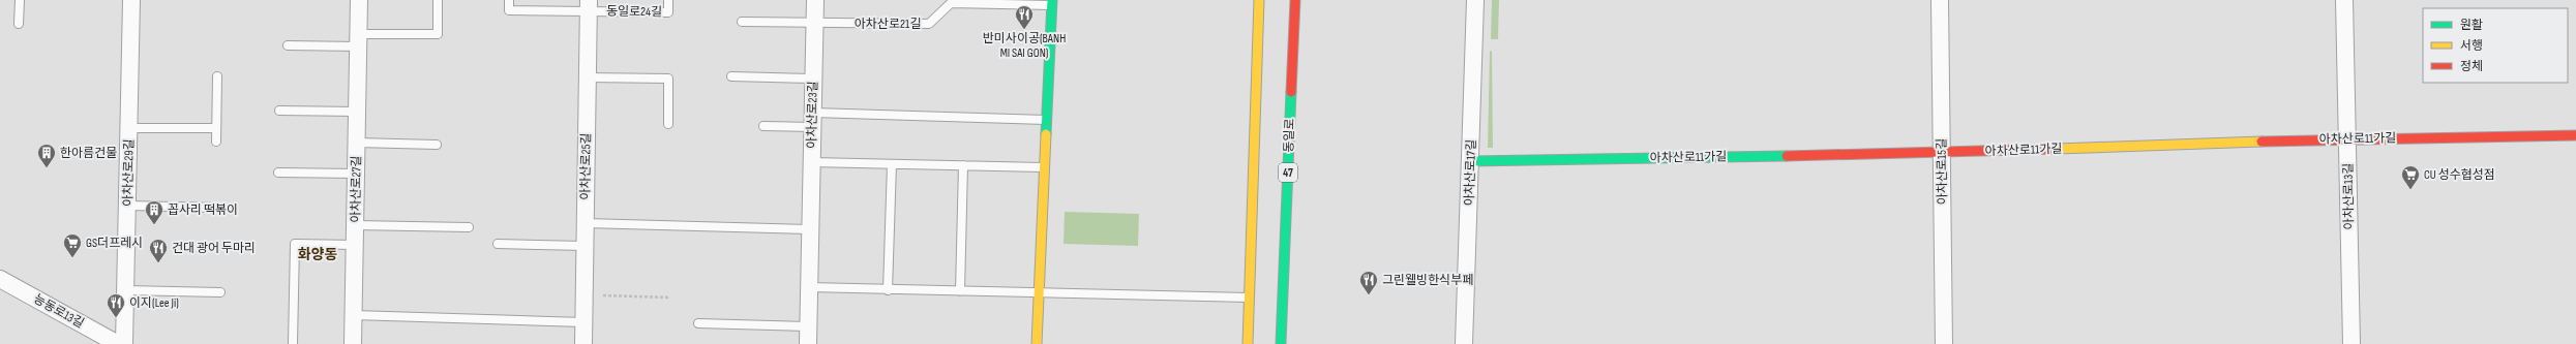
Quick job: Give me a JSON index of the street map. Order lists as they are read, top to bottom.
{
  "streets": {
    "street": [
      "아차산로21길",
      "아차산로23길",
      "동일로",
      "아차산로11가길",
      "아차산로25길",
      "아차산로15길",
      "아차산로29길",
      "47",
      "아차산로17길",
      "아차산로27길",
      "아차산로13길",
      "능동로13길"
    ],
    "lane": ["동일로24길"]
  },
  "crossings": [
    ["동일로24길", "아차산로25길"],
    ["아차산로21길", "아차산로23길"],
    ["아차산로11가길", "아차산로15길"],
    ["아차산로11가길", "아차산로17길"],
    ["아차산로11가길", "아차산로13길"]
  ],
  "districts": ["화양동"],
  "places": {
    "restaurant": [
      "반미사이공(BANH MI SAI GON)",
      "건대 광어 두마리",
      "그린웰빙한식부페",
      "이지(Lee Ji)"
    ],
    "building": ["한아름건물", "꼽사리 떡볶이"],
    "supermarket": ["CU 성수협성점", "GS더프레시"]
  },
  "legend": ["원활", "서행", "정체"]
}
